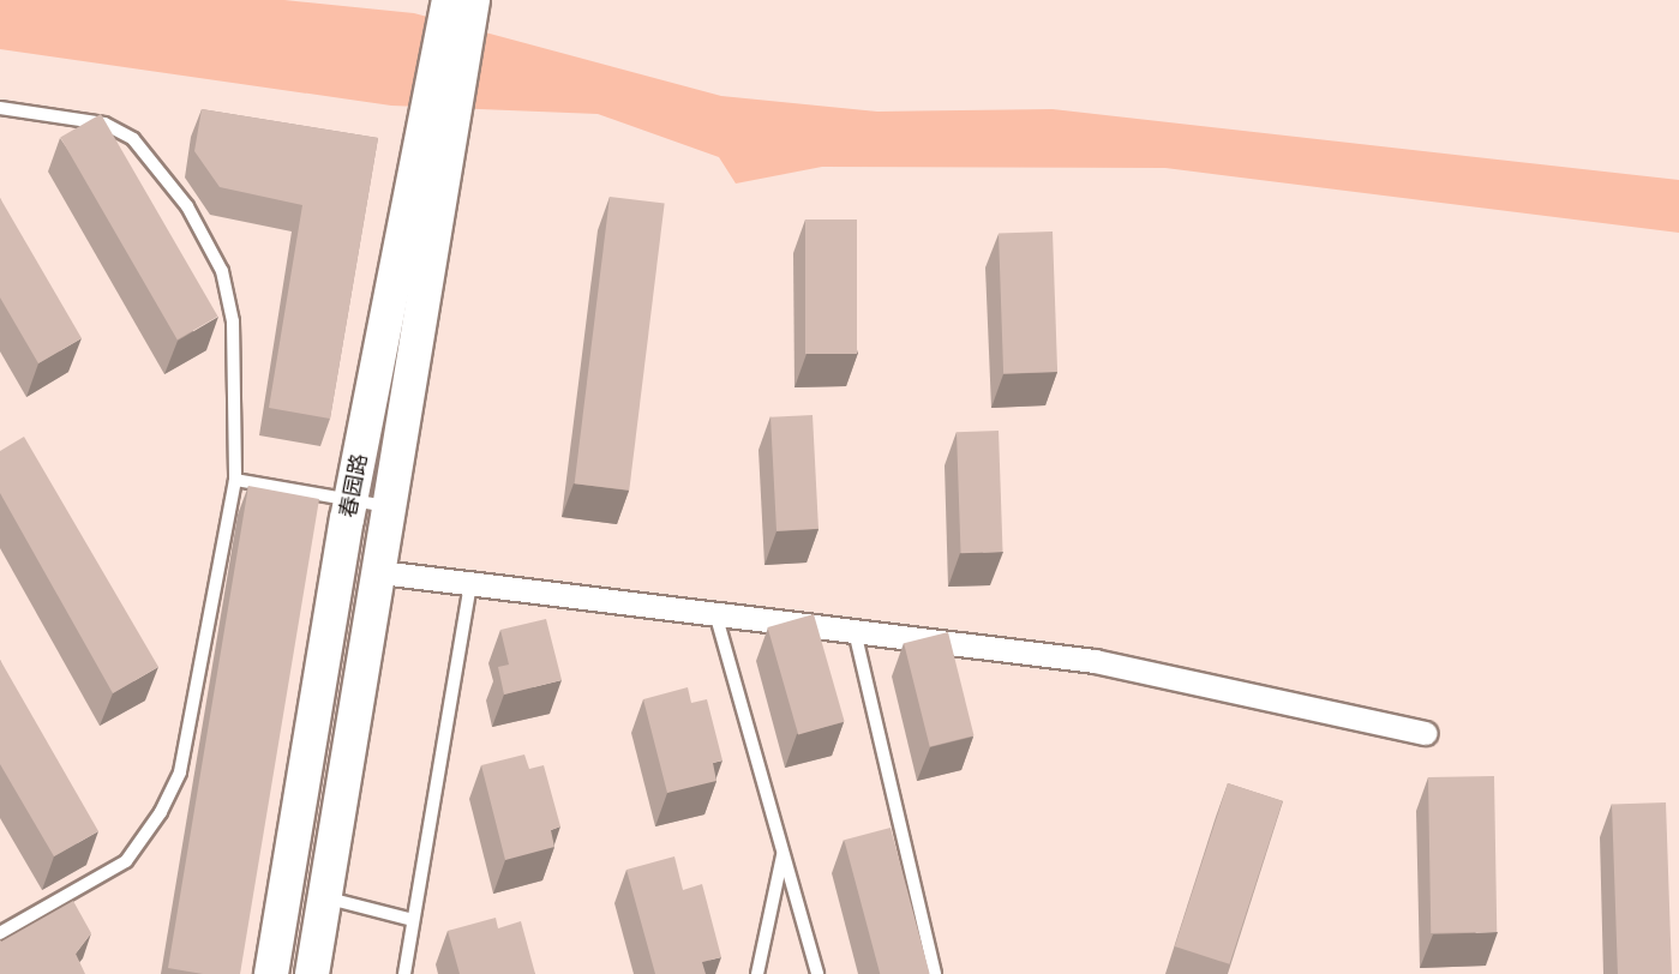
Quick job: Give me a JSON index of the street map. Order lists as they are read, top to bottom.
{
  "streets": {
    "street": ["春园路"]
  }
}
